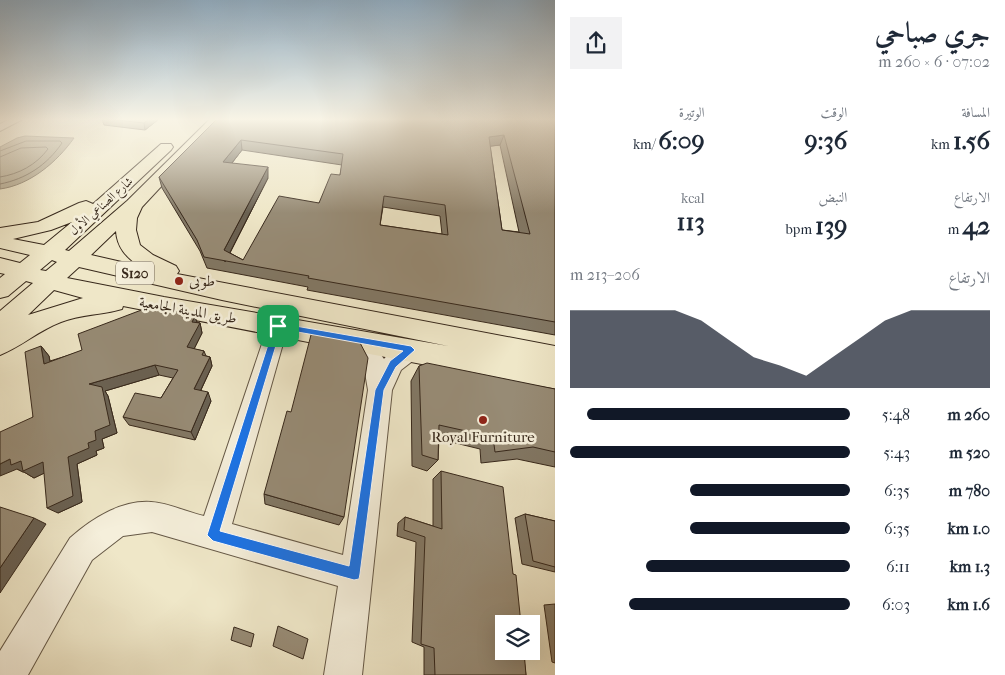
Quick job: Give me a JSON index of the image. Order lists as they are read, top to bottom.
{
  "streets": {
    "main road": ["شارع الصناعي الأول", "S120", "طريق المدينة الجامعية"]
  },
  "crossings": [
    ["شارع الصناعي الأول", "طريق المدينة الجامعية"]
  ],
  "places": ["طوبى", "Royal Furniture"],
  "page": {
    "heading": ["جري صباحي", "07:02 · 6 × 260 m"],
    "stats": [
      ["المسافة", "1.56 km"],
      ["الوقت", "9:36"],
      ["الوتيرة", "6:09 /km"],
      ["الارتفاع", "42 m"],
      ["النبض", "139 bpm"],
      ["kcal", "113"]
    ],
    "chart": ["الارتفاع", "206–213 m"],
    "list": [
      {
        "name": "260 m",
        "note": "5:48"
      },
      {
        "name": "520 m",
        "note": "5:43"
      },
      {
        "name": "780 m",
        "note": "6:35"
      },
      {
        "name": "1.0 km",
        "note": "6:35"
      },
      {
        "name": "1.3 km",
        "note": "6:11"
      },
      {
        "name": "1.6 km",
        "note": "6:03"
      }
    ]
  }
}
